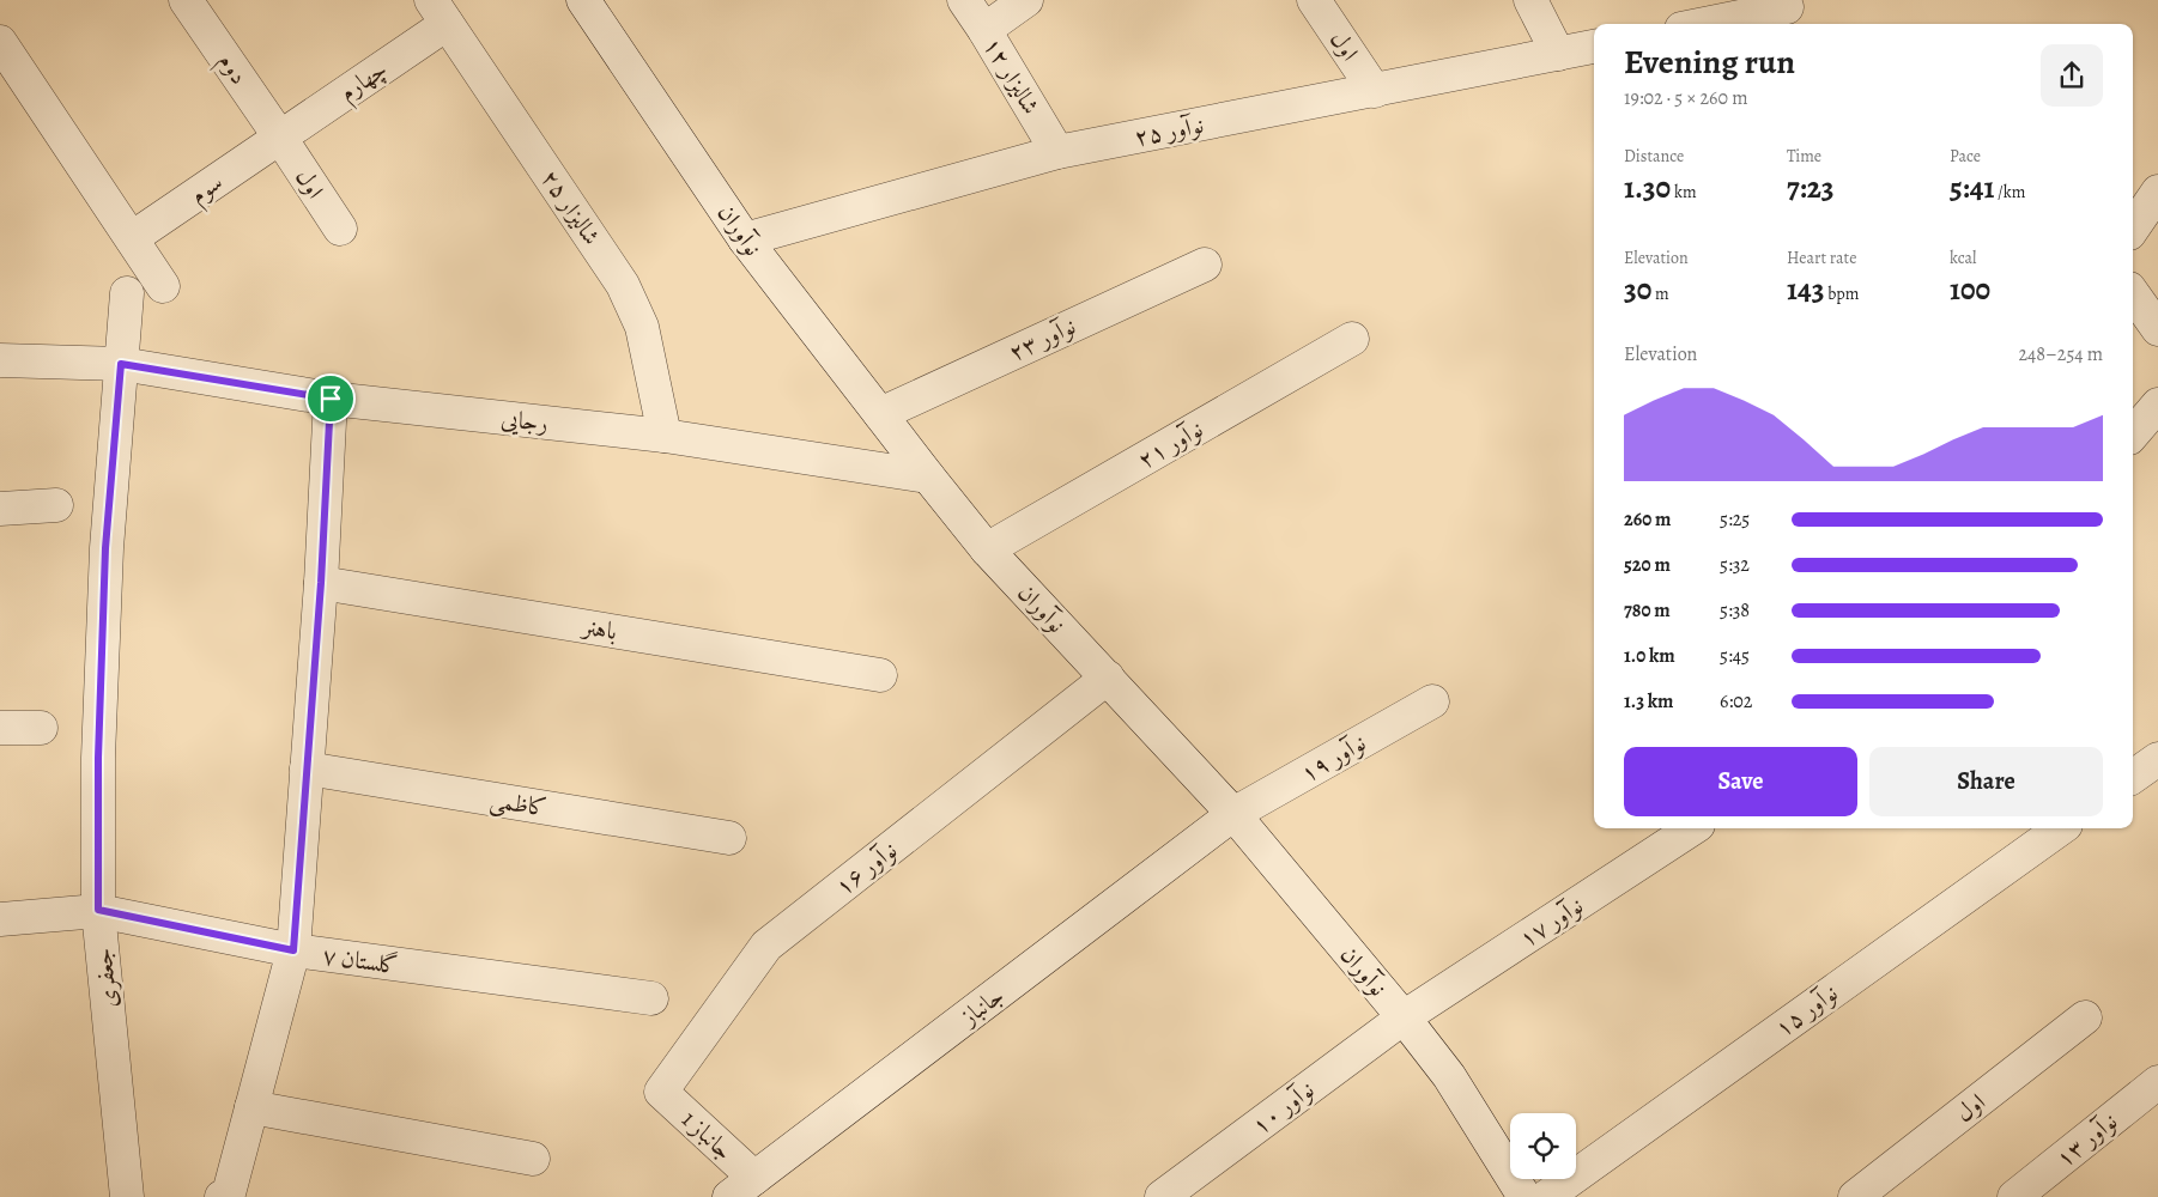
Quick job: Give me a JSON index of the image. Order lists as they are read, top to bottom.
{
  "streets": {
    "street": [
      "اول",
      "دوم",
      "شالیزار ۱۲",
      "چهارم",
      "نوآور ۲۵",
      "سوم",
      "شالیزار ۲۵",
      "نوآوران",
      "نوآور ۲۳",
      "رجایی",
      "نوآور ۲۱",
      "باهنر",
      "نوآور ۱۹",
      "کاظمی",
      "نوآور ۱۶",
      "نوآور ۱۷",
      "گلستان ۷",
      "جعفری",
      "جانباز",
      "نوآور ۱۵",
      "نوآور ۱۰",
      "جانباز 1",
      "نوآور ۱۳"
    ]
  },
  "crossings": [
    ["اول", "دوم"],
    ["اول", "چهارم"],
    ["اول", "نوآور ۲۵"],
    ["اول", "سوم"],
    ["دوم", "چهارم"],
    ["دوم", "سوم"],
    ["شالیزار ۱۲", "نوآور ۲۵"],
    ["چهارم", "سوم"],
    ["چهارم", "شالیزار ۲۵"],
    ["نوآور ۲۵", "نوآوران"],
    ["شالیزار ۲۵", "رجایی"],
    ["نوآوران", "نوآور ۲۳"],
    ["نوآوران", "رجایی"],
    ["نوآوران", "نوآور ۲۱"],
    ["نوآوران", "نوآور ۱۹"],
    ["نوآوران", "نوآور ۱۶"],
    ["نوآوران", "نوآور ۱۷"],
    ["نوآوران", "جانباز"],
    ["نوآوران", "نوآور ۱۰"],
    ["رجایی", "جعفری"],
    ["نوآور ۱۹", "جانباز"],
    ["نوآور ۱۶", "جانباز 1"],
    ["نوآور ۱۷", "نوآور ۱۰"],
    ["گلستان ۷", "جعفری"],
    ["جانباز", "جانباز 1"]
  ],
  "page": {
    "heading": ["Evening run", "19:02 · 5 × 260 m"],
    "stats": [
      ["Distance", "1.30 km"],
      ["Time", "7:23"],
      ["Pace", "5:41 /km"],
      ["Elevation", "30 m"],
      ["Heart rate", "143 bpm"],
      ["kcal", "100"]
    ],
    "chart": ["Elevation", "248–254 m"],
    "list": [
      {
        "name": "260 m",
        "note": "5:25"
      },
      {
        "name": "520 m",
        "note": "5:32"
      },
      {
        "name": "780 m",
        "note": "5:38"
      },
      {
        "name": "1.0 km",
        "note": "5:45"
      },
      {
        "name": "1.3 km",
        "note": "6:02"
      }
    ],
    "buttons": ["Save", "Share"]
  }
}
